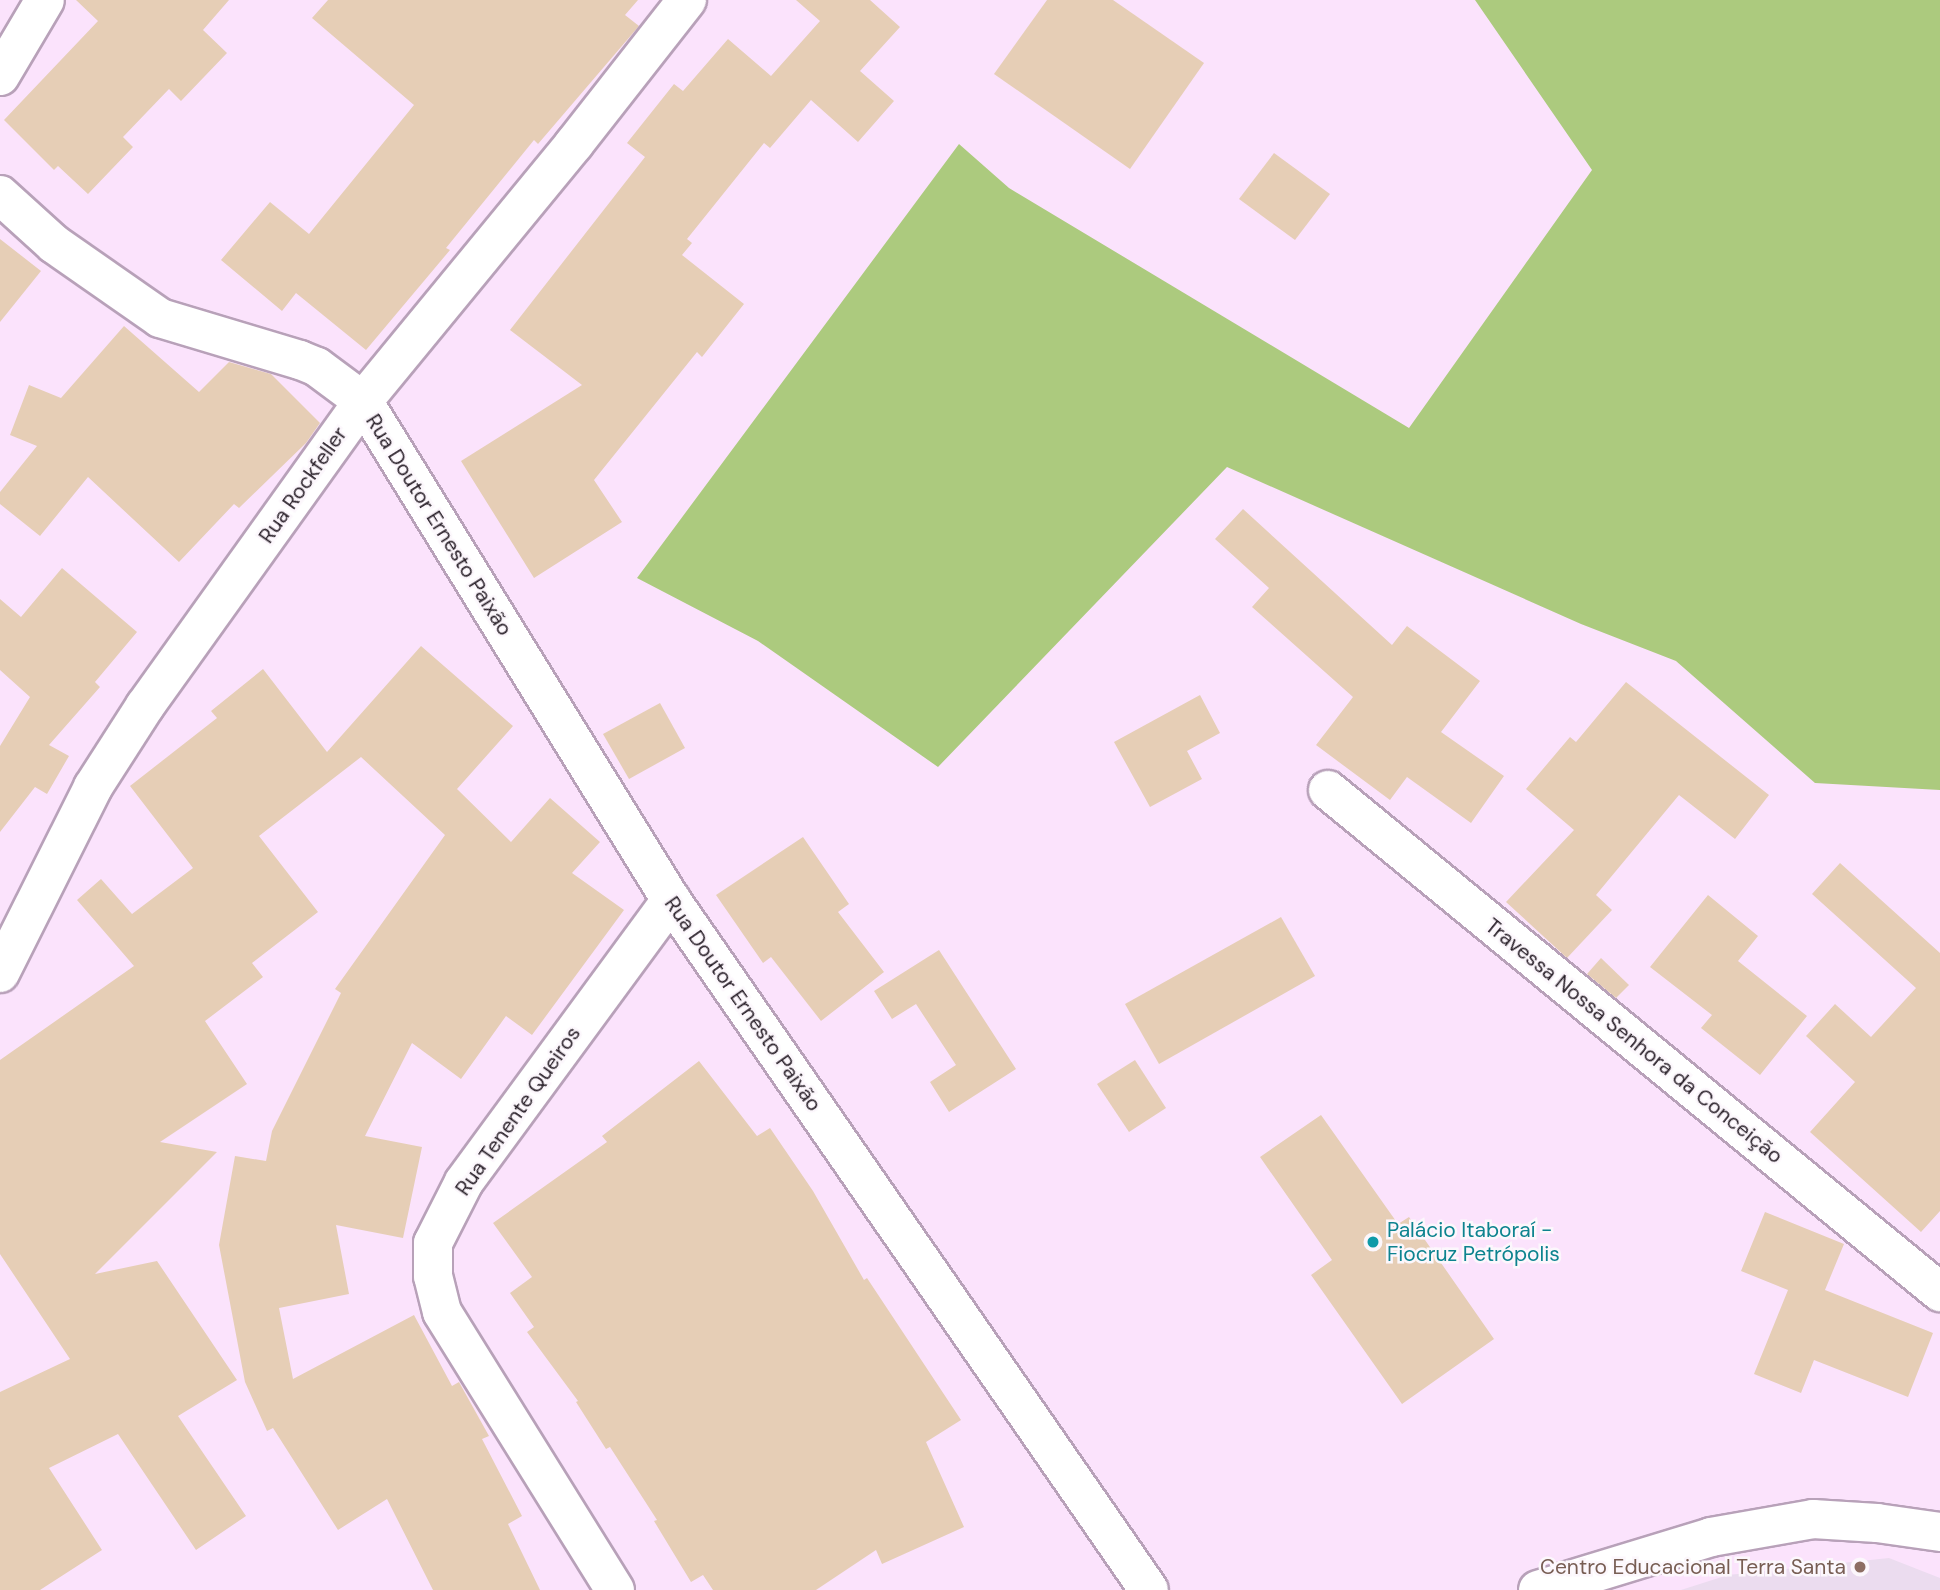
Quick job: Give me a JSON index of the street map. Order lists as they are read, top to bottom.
{
  "streets": {
    "street": [
      "Rua Rockfeller",
      "Rua Doutor Ernesto Paixão",
      "Travessa Nossa Senhora da Conceição",
      "Rua Tenente Queiros"
    ]
  },
  "crossings": [
    ["Rua Rockfeller", "Rua Doutor Ernesto Paixão"],
    ["Rua Doutor Ernesto Paixão", "Rua Tenente Queiros"]
  ],
  "places": ["Palácio Itaboraí - Fiocruz Petrópolis", "Centro Educacional Terra Santa"]
}
